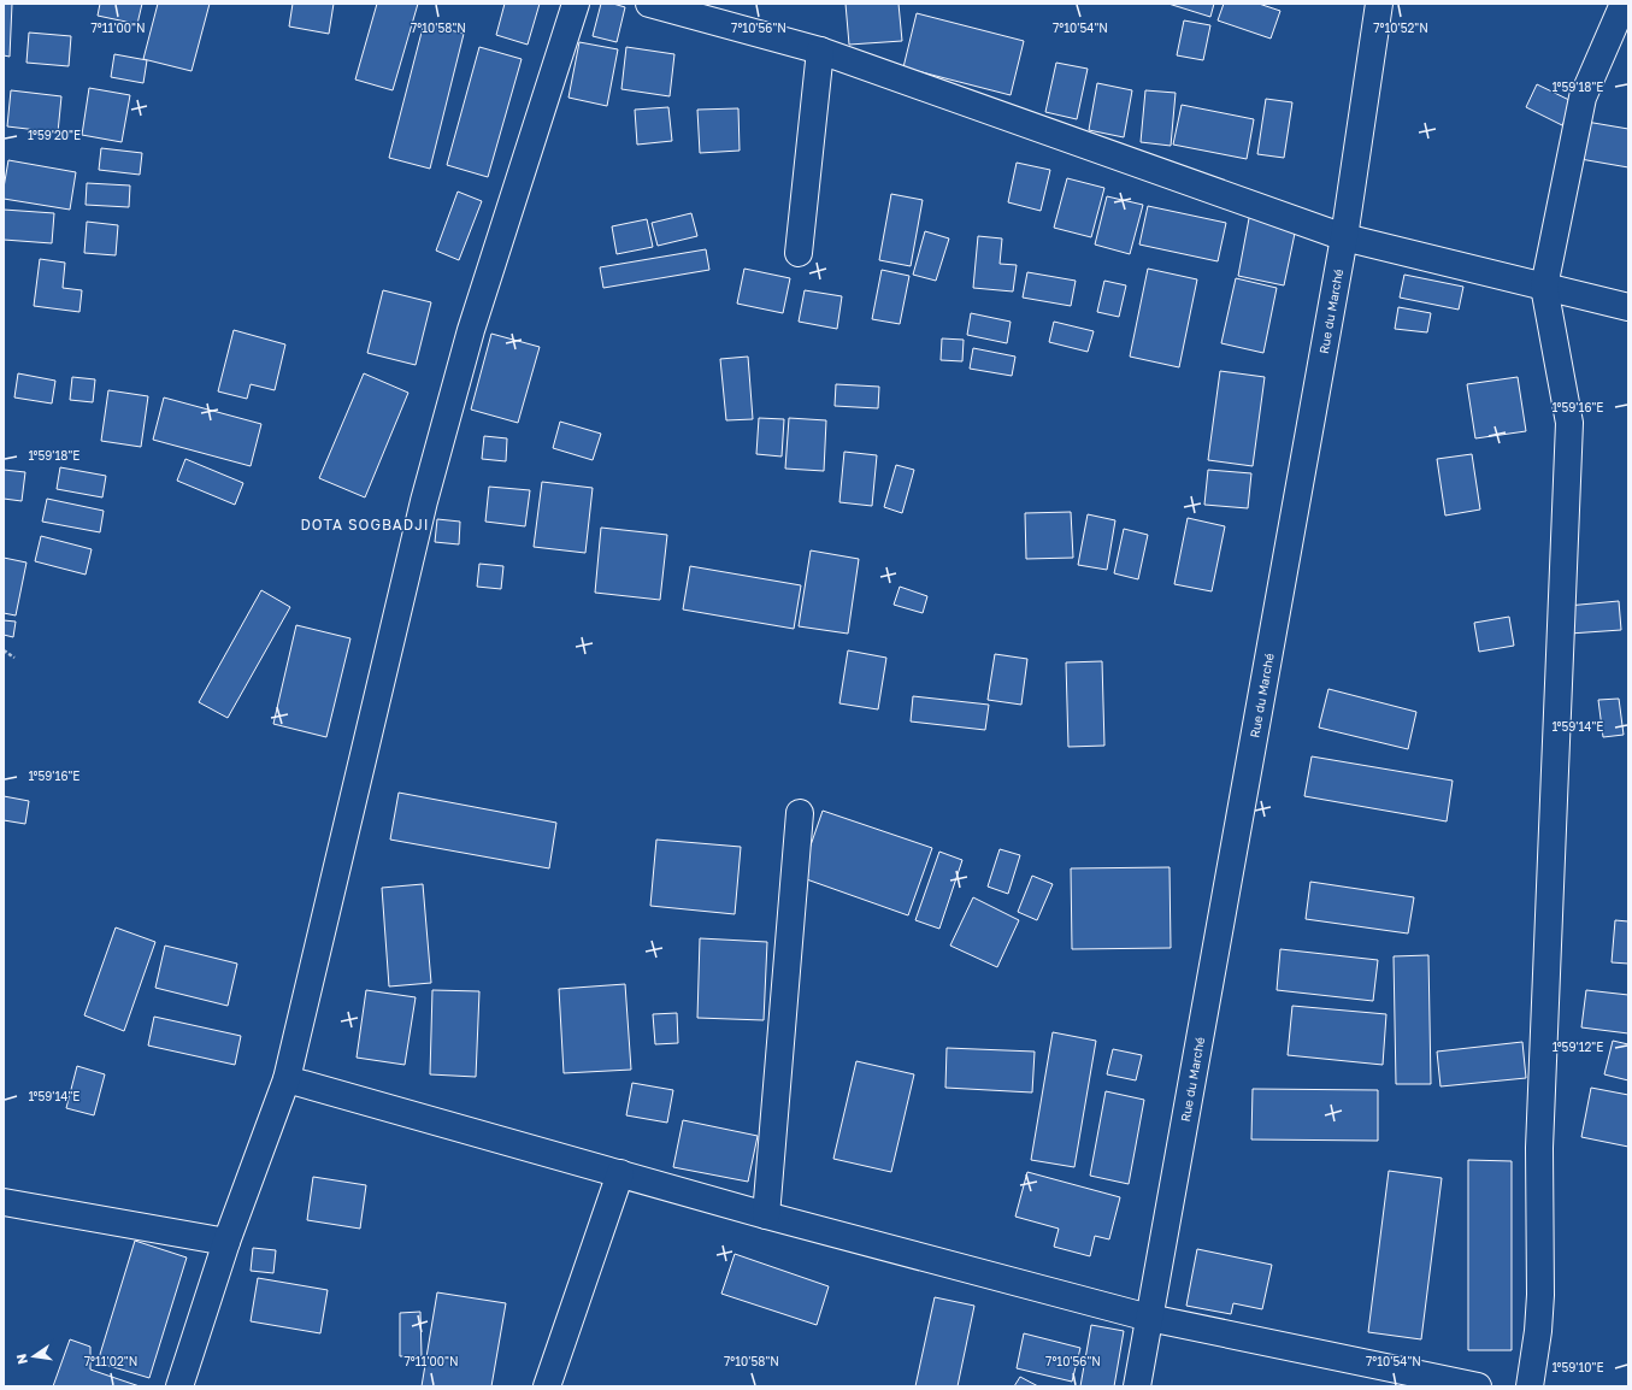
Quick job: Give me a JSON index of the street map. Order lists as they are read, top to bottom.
{
  "streets": {
    "street": ["Rue du Marché"]
  },
  "districts": ["DOTA SOGBADJI"],
  "north": "left",
  "coordinates": [
    "7°11'00\"N",
    "7°10'58\"N",
    "7°10'56\"N",
    "7°10'54\"N",
    "7°10'52\"N",
    "1°59'18\"E",
    "1°59'20\"E",
    "1°59'16\"E",
    "1°59'14\"E",
    "1°59'12\"E",
    "7°11'02\"N",
    "1°59'10\"E"
  ]
}
